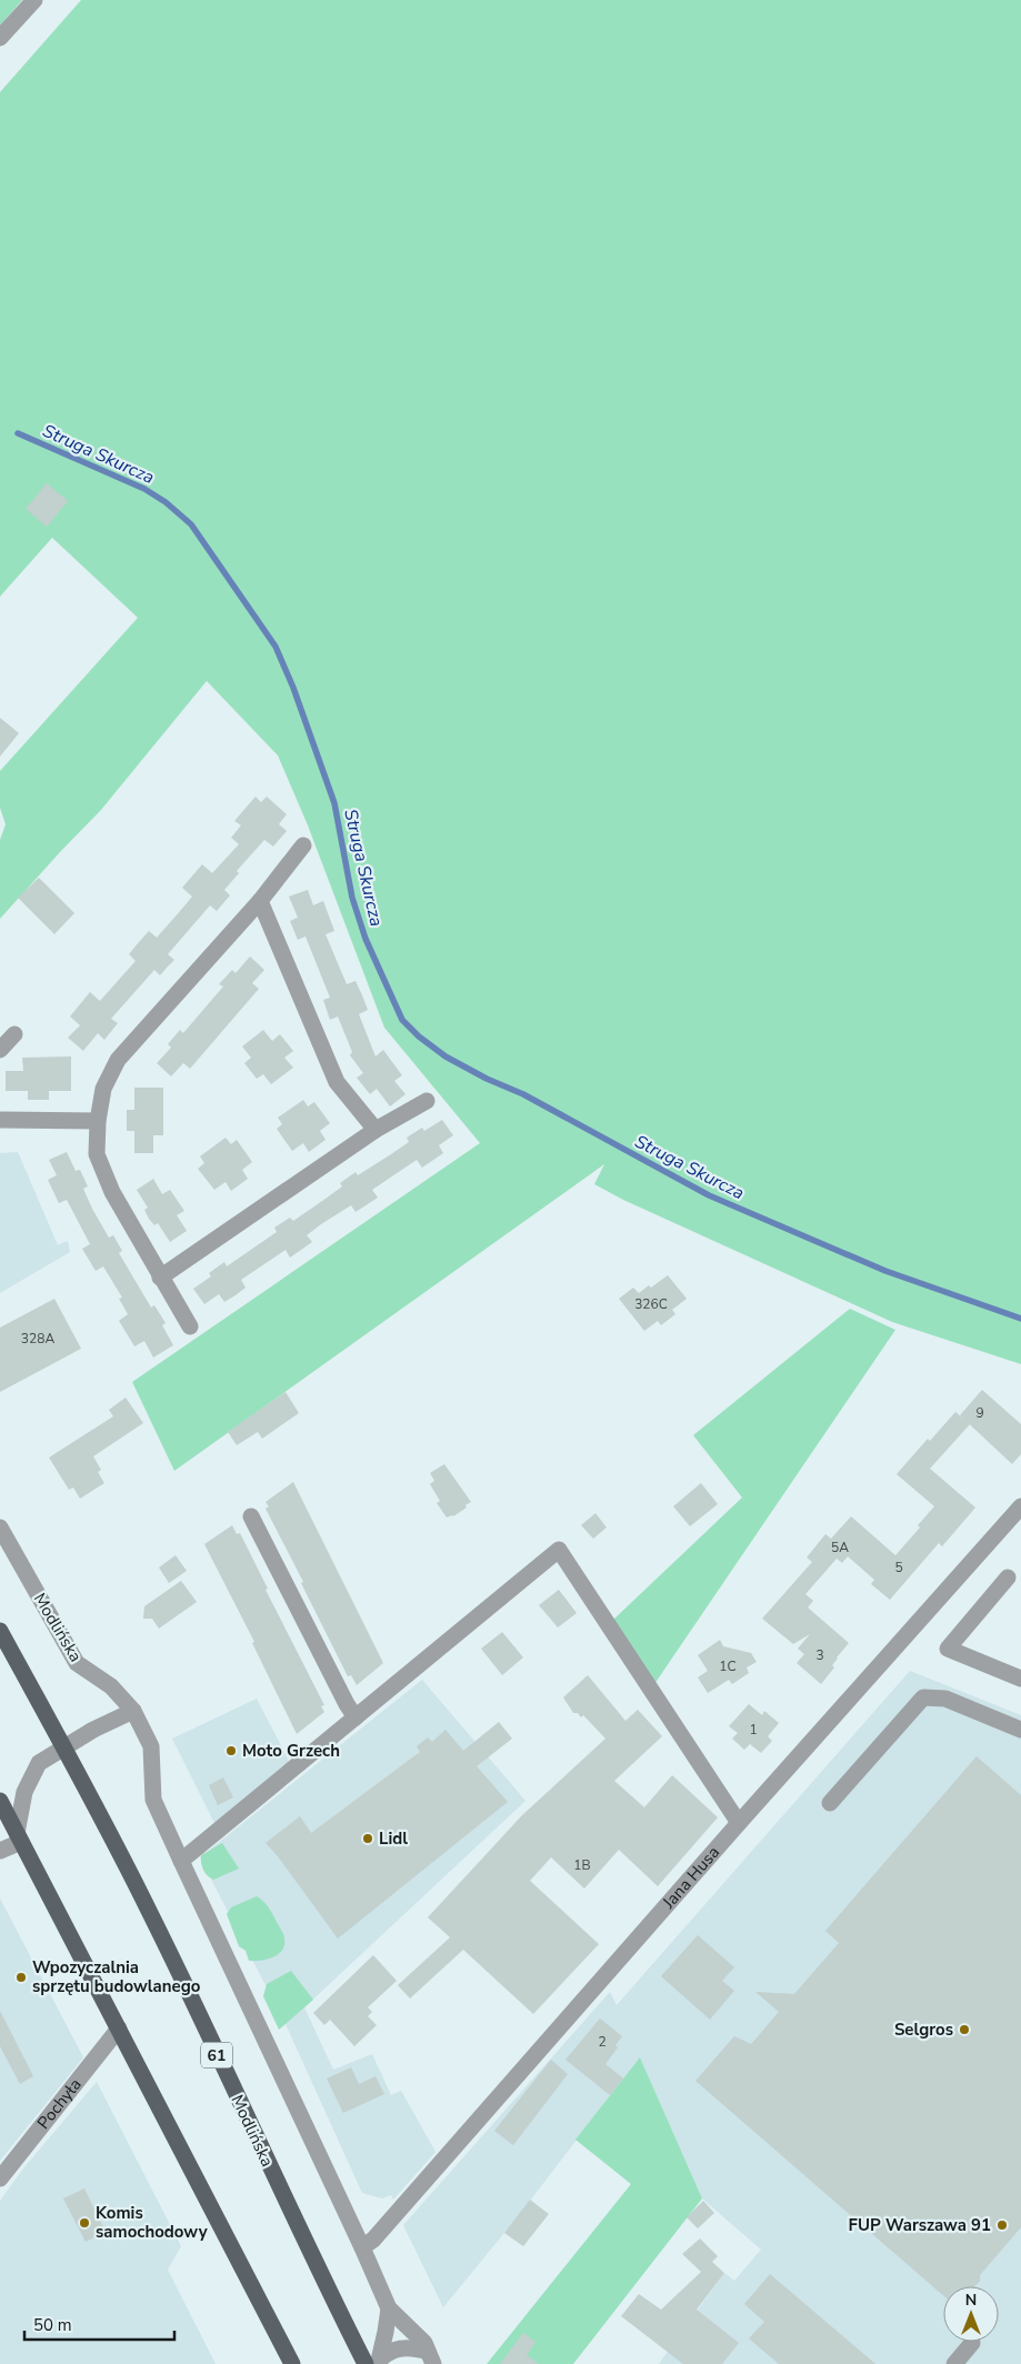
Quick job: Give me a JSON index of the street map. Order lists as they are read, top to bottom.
{
  "streets": {
    "main road": ["Modlińska", "61"],
    "street": ["Jana Husa", "Pochyła"]
  },
  "crossings": [
    ["Modlińska", "Jana Husa"]
  ],
  "water": ["Struga Skurcza"],
  "places": [
    "Moto Grzech",
    "Lidl",
    "Wpozyczalnia sprzętu budowlanego",
    "Selgros",
    "Komis samochodowy",
    "FUP Warszawa 91"
  ],
  "house_numbers": [
    "326C",
    "328A",
    "9",
    "5A",
    "5",
    "3",
    "1C",
    "1",
    "1B",
    "2"
  ],
  "scale_bar": "50 m",
  "north": "top"
}
